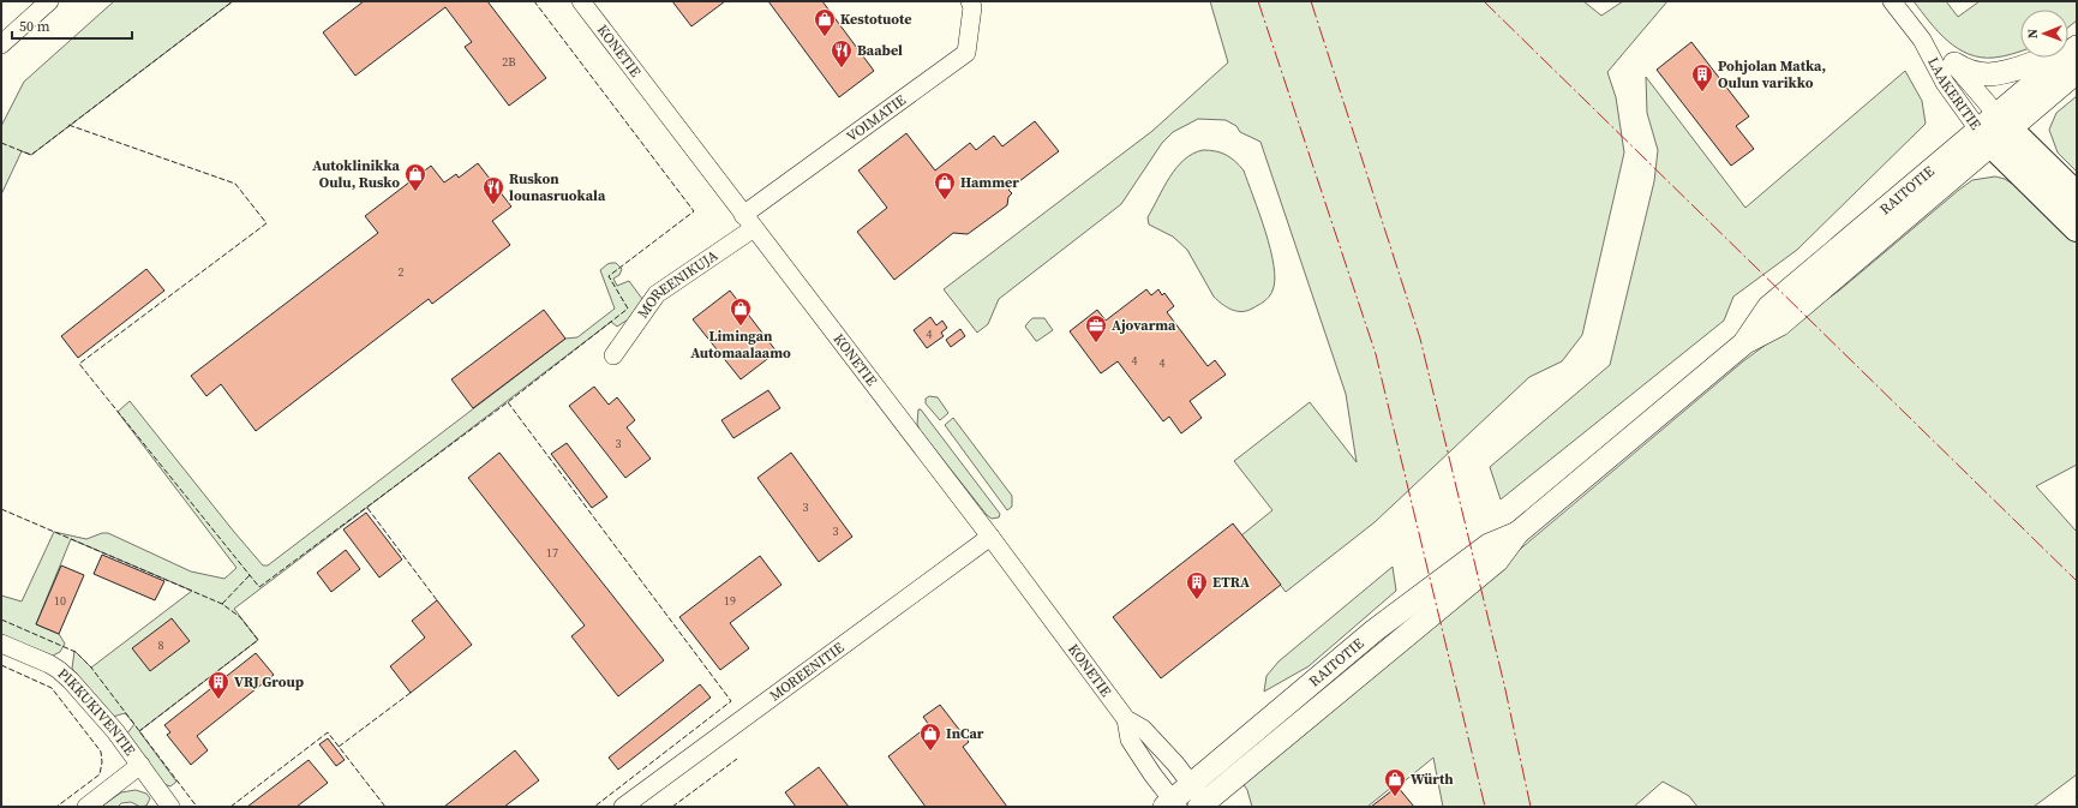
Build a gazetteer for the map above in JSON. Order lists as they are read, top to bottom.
{
  "streets": {
    "main road": ["RAITOTIE"],
    "street": [
      "KONETIE",
      "LAAKERITIE",
      "VOIMATIE",
      "MOREENIKUJA",
      "MOREENITIE",
      "PIKKUKIVENTIE"
    ]
  },
  "crossings": [
    ["KONETIE", "VOIMATIE"],
    ["KONETIE", "RAITOTIE"],
    ["KONETIE", "MOREENIKUJA"],
    ["KONETIE", "MOREENITIE"],
    ["LAAKERITIE", "RAITOTIE"],
    ["VOIMATIE", "MOREENIKUJA"]
  ],
  "places": {
    "shop": [
      "Kestotuote",
      "Autoklinikka Oulu, Rusko",
      "Hammer",
      "Limingan Automaalaamo",
      "InCar",
      "Würth"
    ],
    "restaurant": ["Baabel", "Ruskon lounasruokala"],
    "building": ["Pohjolan Matka, Oulun varikko", "ETRA", "VRJ Group"],
    "office": ["Ajovarma"]
  },
  "house_numbers": [
    "2B",
    "2",
    "4",
    "4",
    "4",
    "3",
    "3",
    "3",
    "17",
    "10",
    "19",
    "8"
  ],
  "scale_bar": "50 m",
  "north": "left"
}
